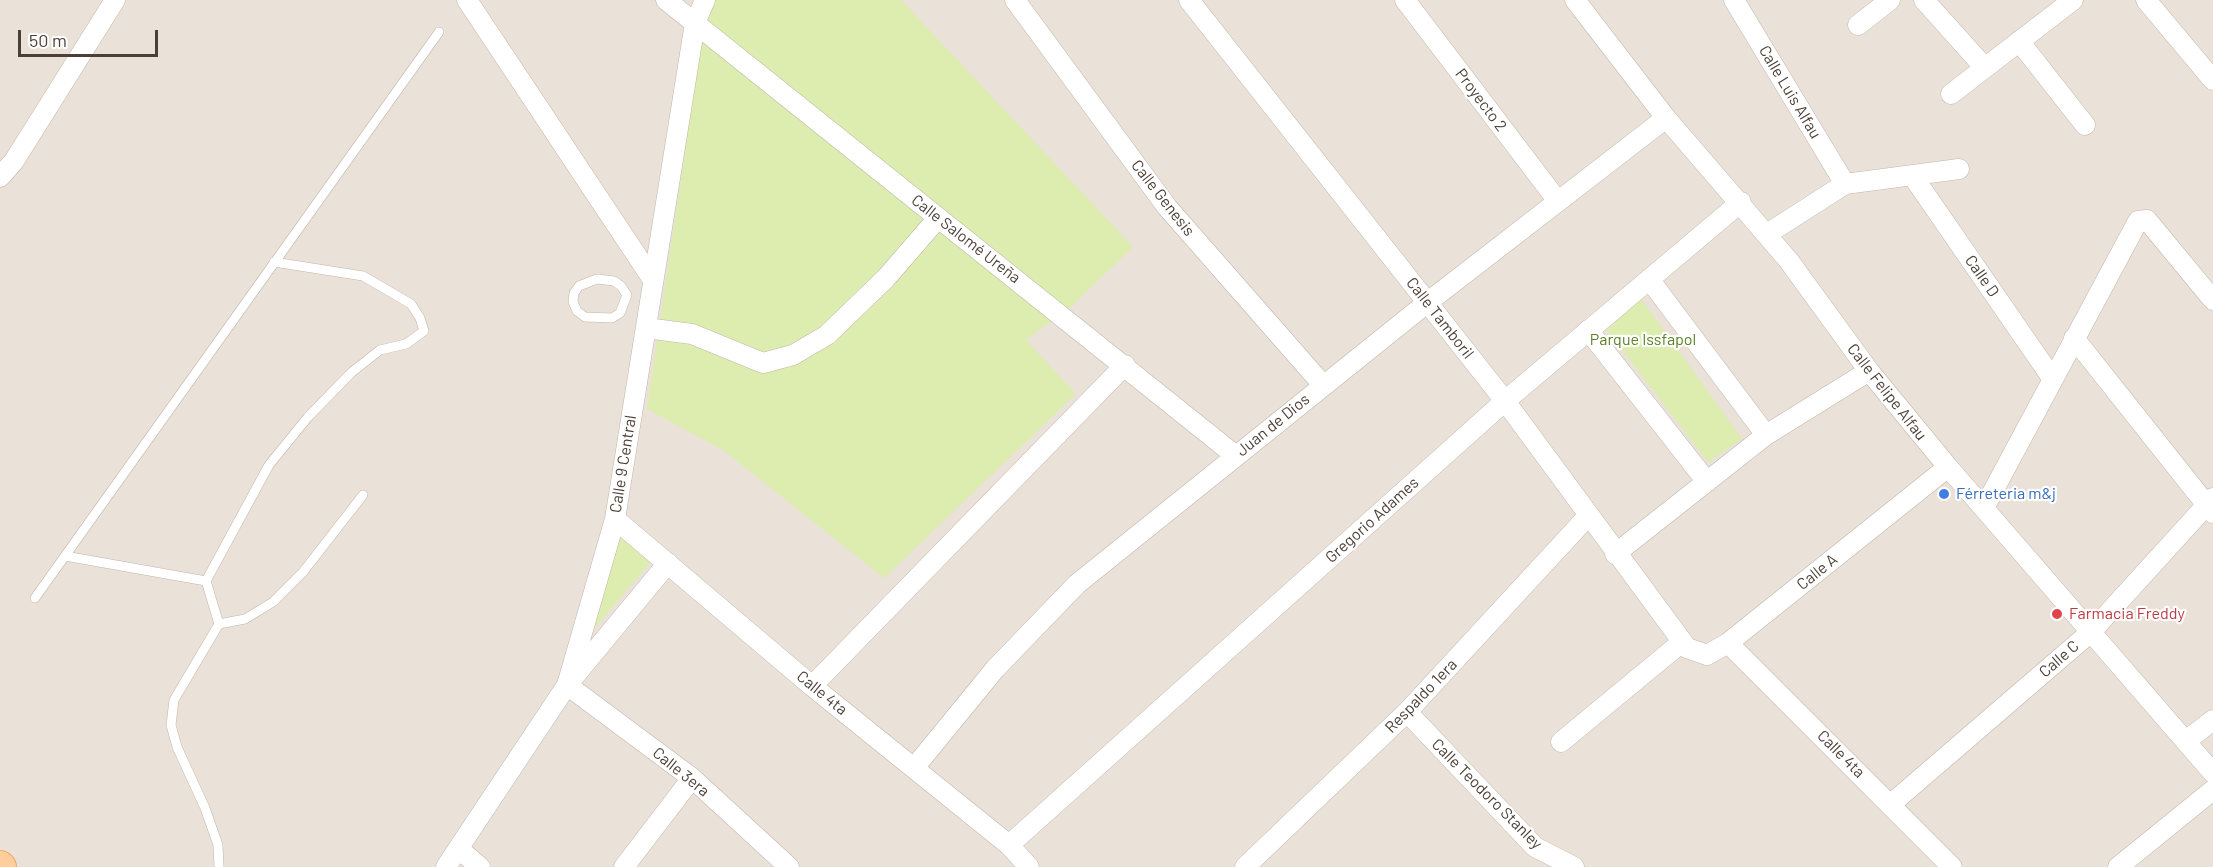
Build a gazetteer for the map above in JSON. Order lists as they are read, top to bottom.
{
  "streets": {
    "street": [
      "Calle Luis Alfau",
      "Proyecto 2",
      "Calle Genesis",
      "Calle Salomé Ureña",
      "Calle D",
      "Calle Tamboril",
      "Calle Felipe Alfau",
      "Juan de Dios",
      "Calle 9 Central",
      "Gregorio Adames",
      "Calle A",
      "Calle C",
      "Calle 4ta",
      "Respaldo 1era",
      "Calle 3era",
      "Calle Teodoro Stanley"
    ]
  },
  "crossings": [
    ["Proyecto 2", "Juan de Dios"],
    ["Calle Genesis", "Juan de Dios"],
    ["Calle Salomé Ureña", "Juan de Dios"],
    ["Calle Salomé Ureña", "Calle 9 Central"],
    ["Calle Tamboril", "Juan de Dios"],
    ["Calle Tamboril", "Gregorio Adames"],
    ["Calle Tamboril", "Calle A"],
    ["Calle Tamboril", "Respaldo 1era"],
    ["Calle Felipe Alfau", "Juan de Dios"],
    ["Calle Felipe Alfau", "Gregorio Adames"],
    ["Calle Felipe Alfau", "Calle A"],
    ["Calle Felipe Alfau", "Calle C"],
    ["Juan de Dios", "Calle 4ta"],
    ["Calle 9 Central", "Calle 4ta"],
    ["Calle 9 Central", "Calle 3era"],
    ["Gregorio Adames", "Calle 4ta"],
    ["Calle A", "Calle 4ta"],
    ["Calle C", "Calle 4ta"],
    ["Respaldo 1era", "Calle Teodoro Stanley"]
  ],
  "parks": ["Parque Issfapol"],
  "places": ["Férreteria m&j", "Farmacia Freddy"],
  "scale_bar": "50 m"
}
